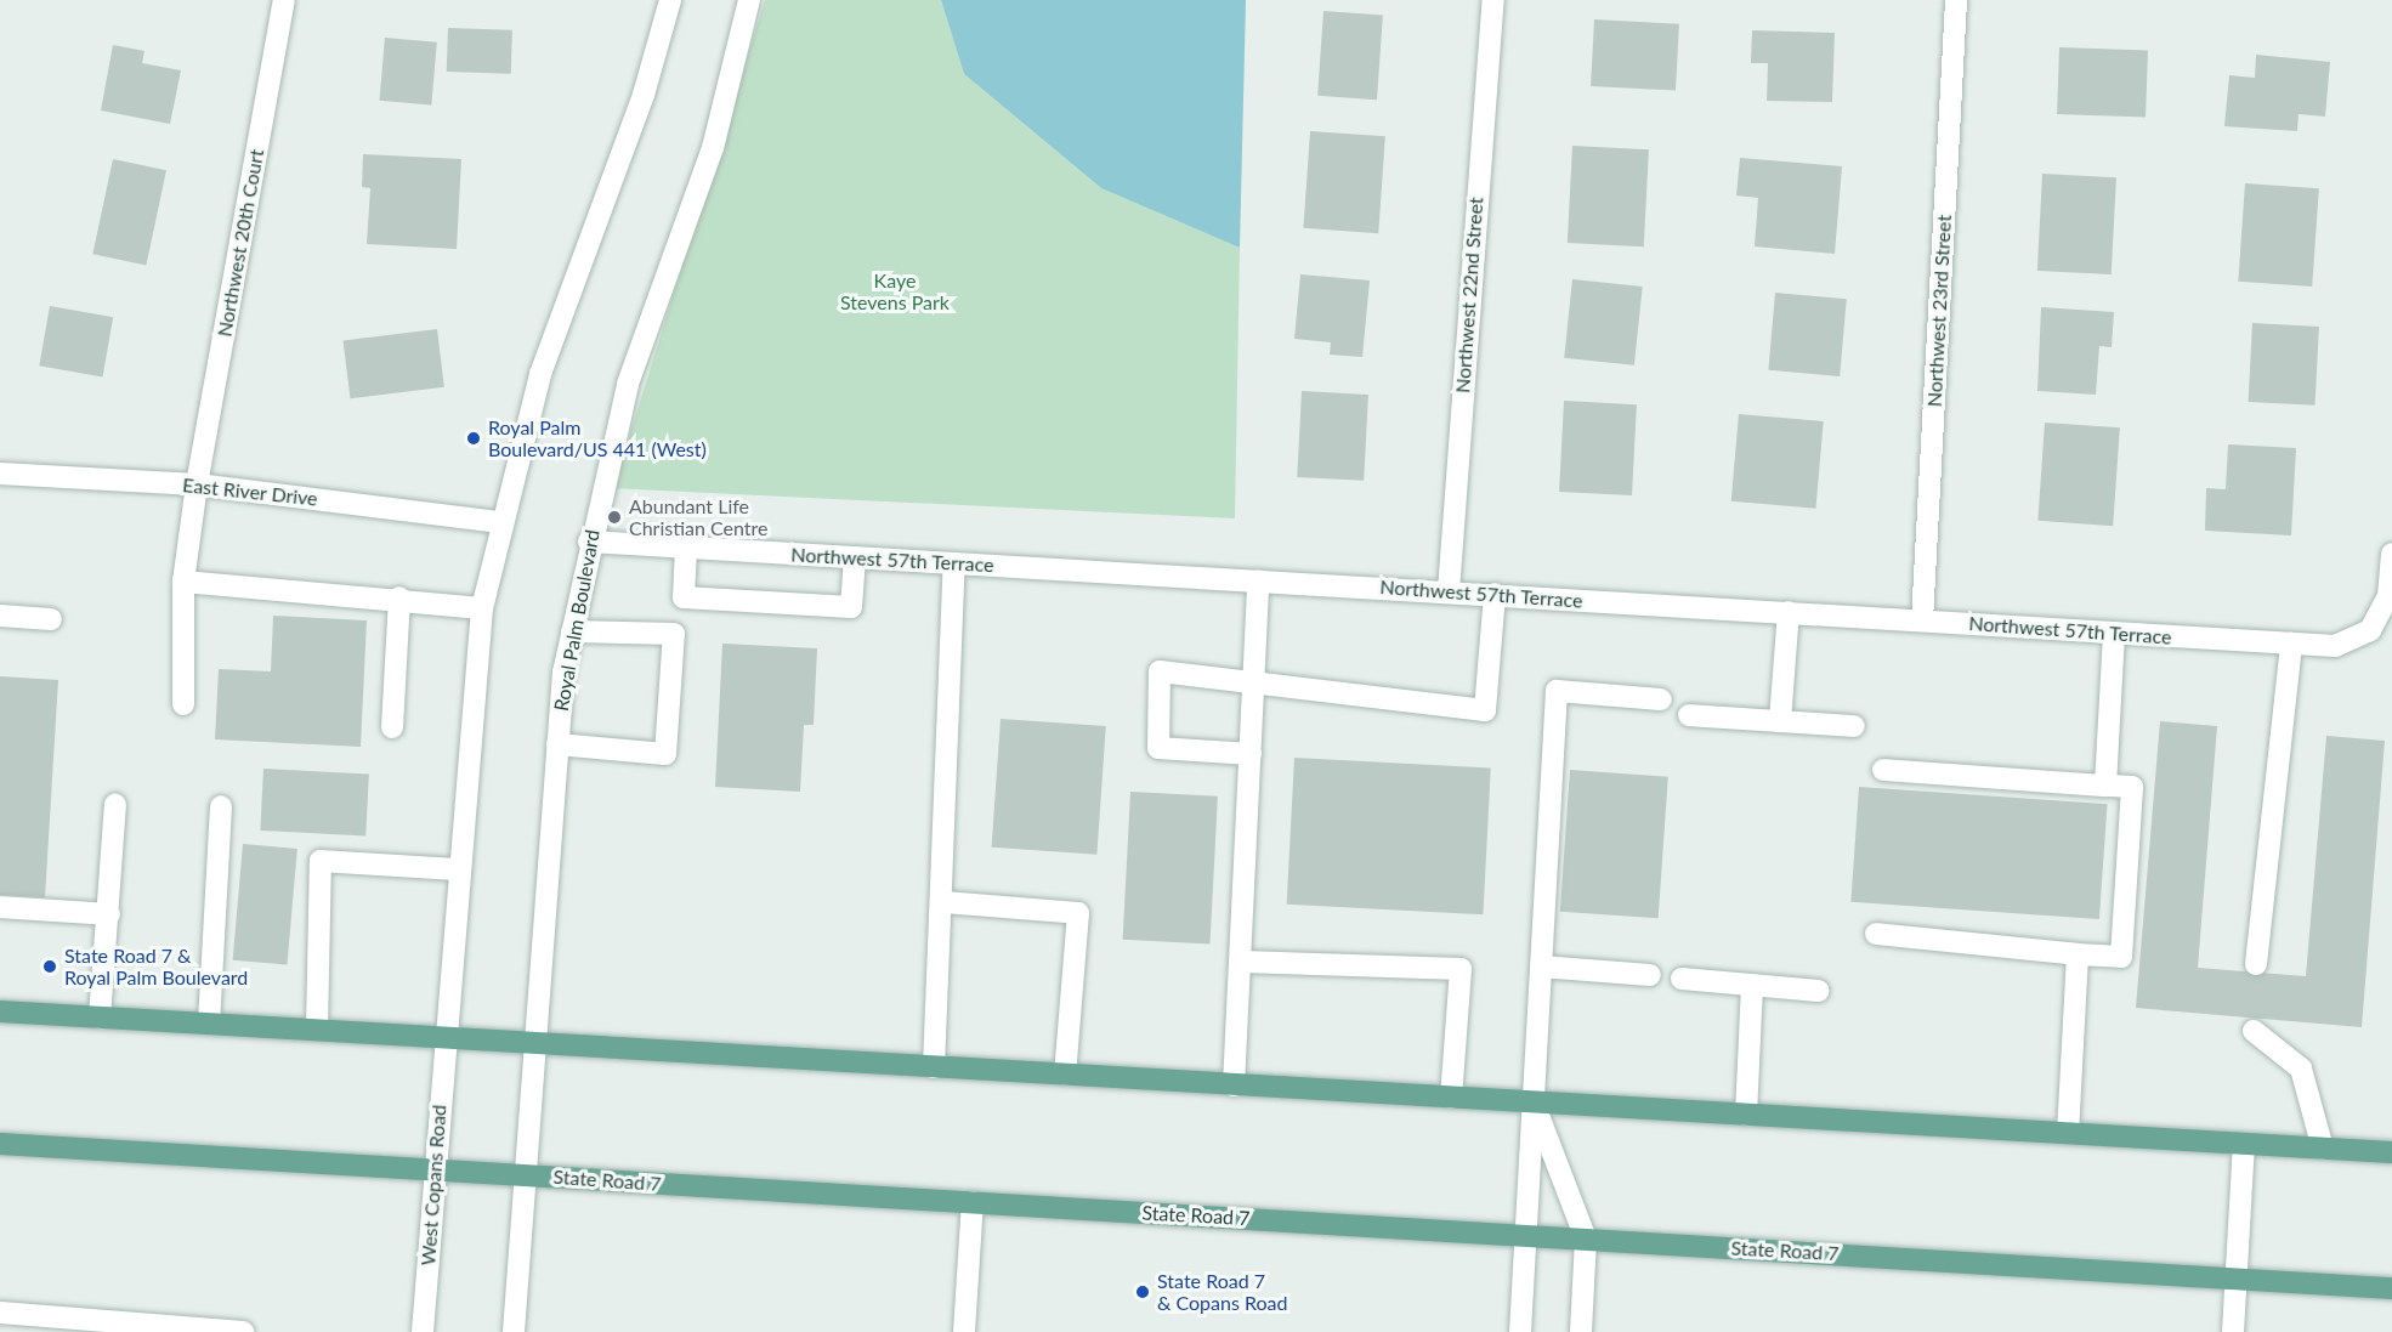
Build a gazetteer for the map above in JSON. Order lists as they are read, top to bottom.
{
  "streets": {
    "main road": ["State Road 7"],
    "street": [
      "Northwest 20th Court",
      "Northwest 22nd Street",
      "Northwest 23rd Street",
      "East River Drive",
      "Northwest 57th Terrace",
      "Royal Palm Boulevard",
      "West Copans Road"
    ]
  },
  "crossings": [
    ["Northwest 20th Court", "East River Drive"],
    ["Northwest 22nd Street", "Northwest 57th Terrace"],
    ["Northwest 23rd Street", "Northwest 57th Terrace"],
    ["Northwest 57th Terrace", "Royal Palm Boulevard"],
    ["State Road 7", "West Copans Road"]
  ],
  "parks": ["Kaye Stevens Park"],
  "places": [
    "Royal Palm Boulevard/US 441 (West)",
    "Abundant Life Christian Centre",
    "State Road 7 & Royal Palm Boulevard",
    "State Road 7 & Copans Road"
  ]
}
